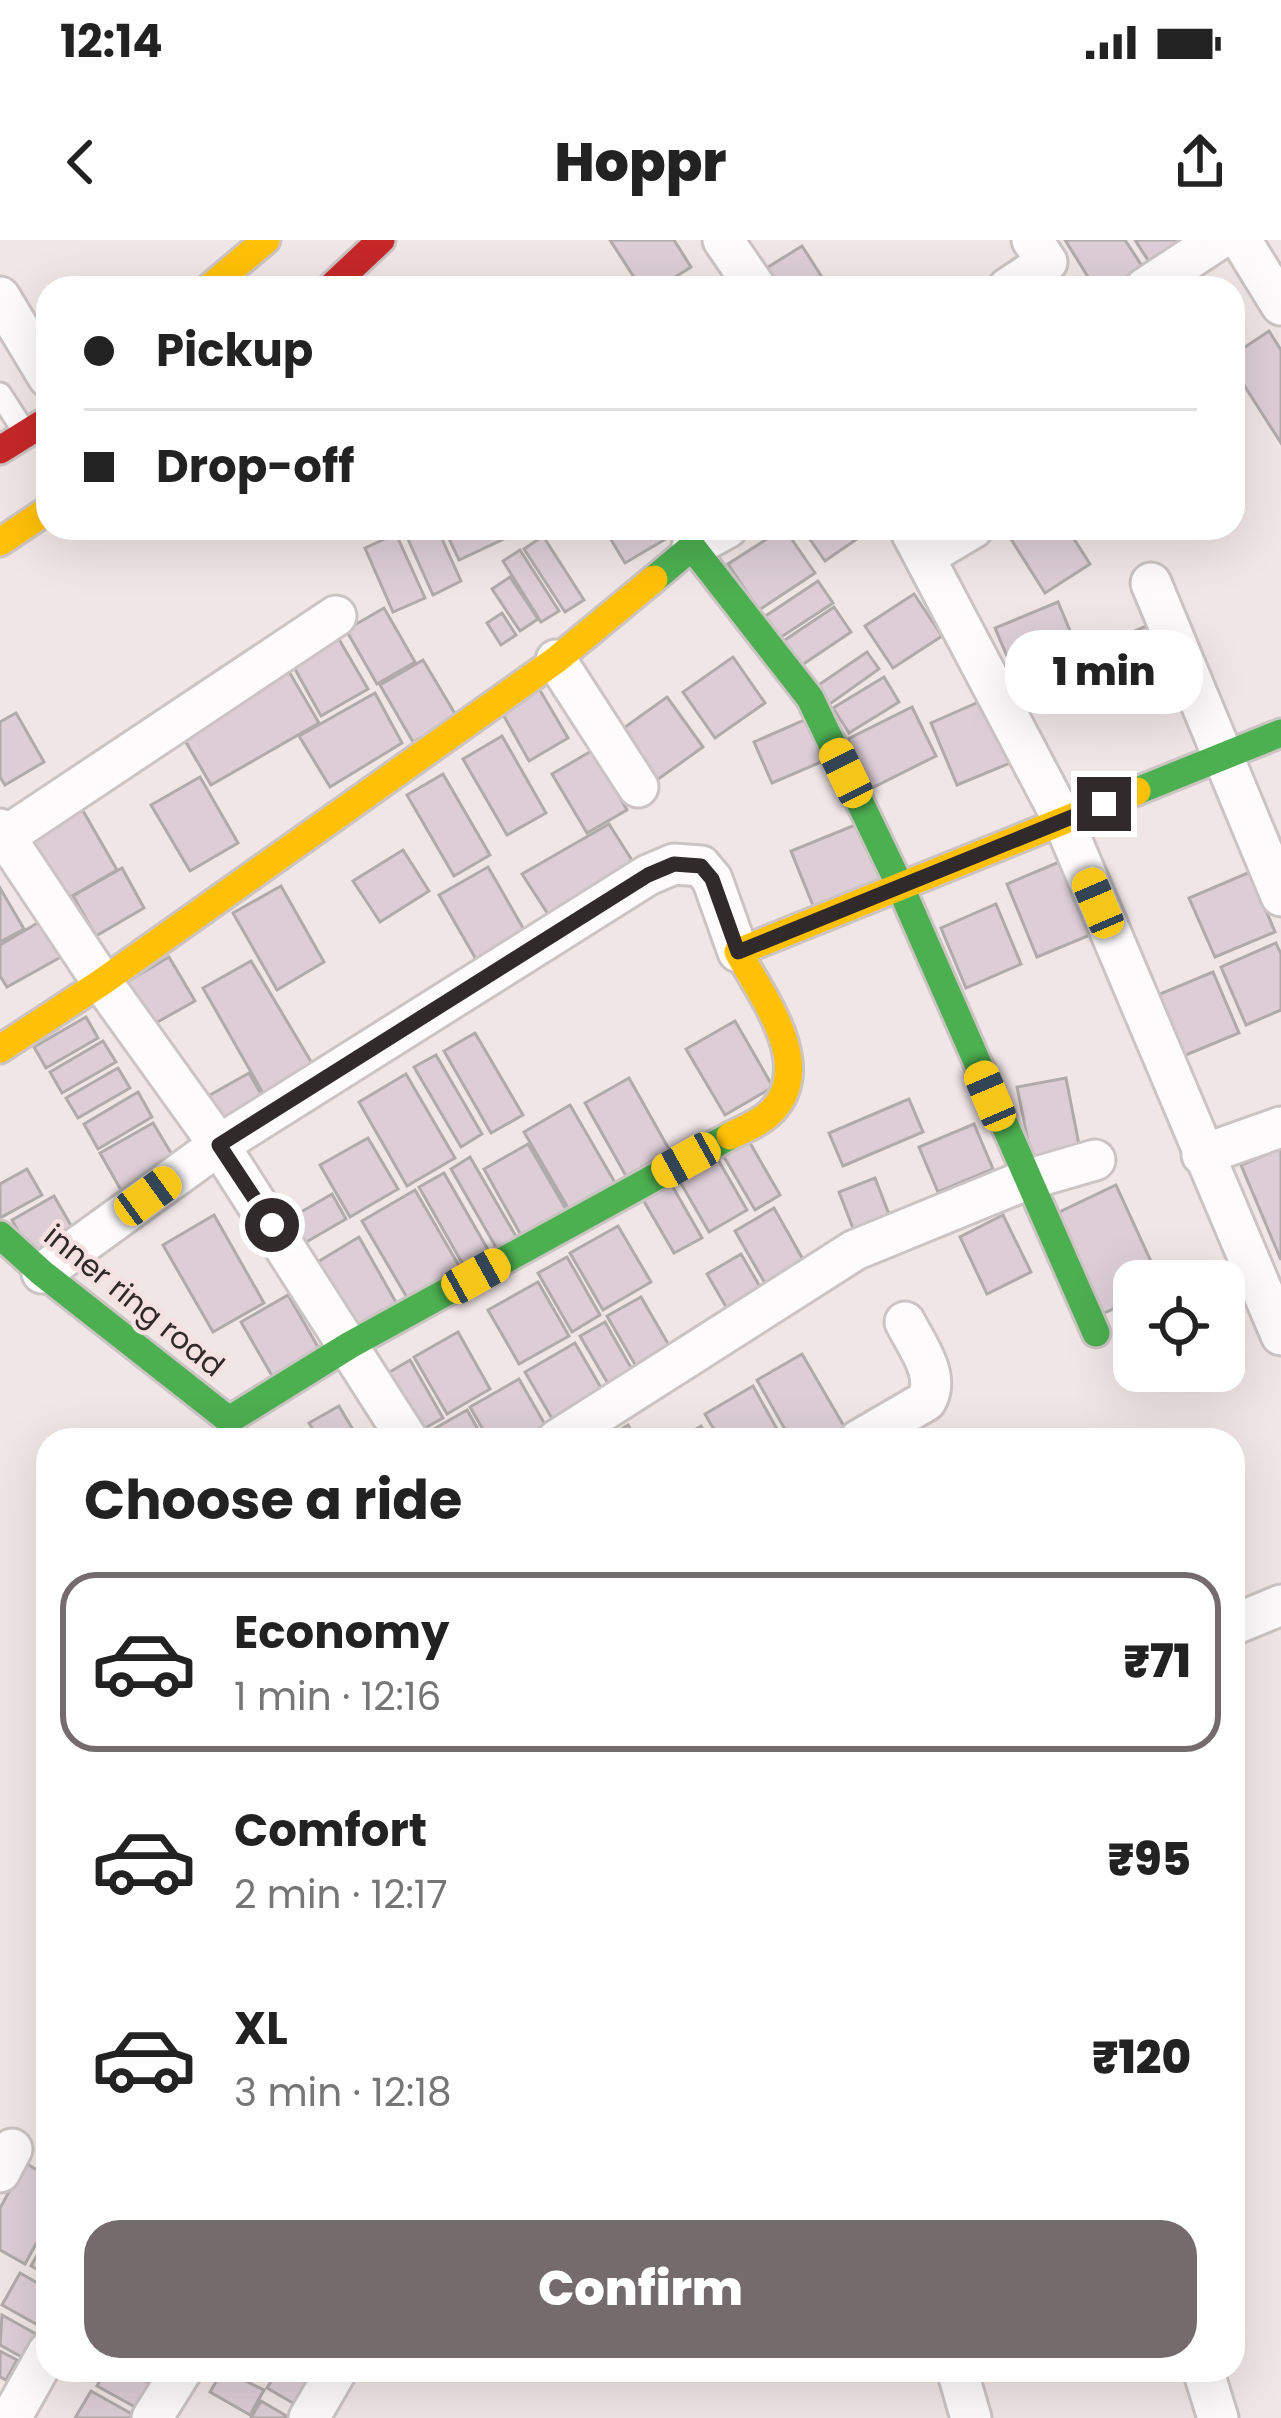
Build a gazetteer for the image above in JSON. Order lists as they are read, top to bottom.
{
  "streets": {
    "main road": ["inner ring road"]
  },
  "page": {
    "status": "12:14",
    "header": "Hoppr",
    "banner": ["Pickup", "Drop-off"],
    "bubble": "1 min",
    "heading": "Choose a ride",
    "list": [
      {
        "name": "Economy",
        "note": "1 min · 12:16",
        "value": "₹71"
      },
      {
        "name": "Comfort",
        "note": "2 min · 12:17",
        "value": "₹95"
      },
      {
        "name": "XL",
        "note": "3 min · 12:18",
        "value": "₹120"
      }
    ],
    "buttons": "Confirm"
  }
}
